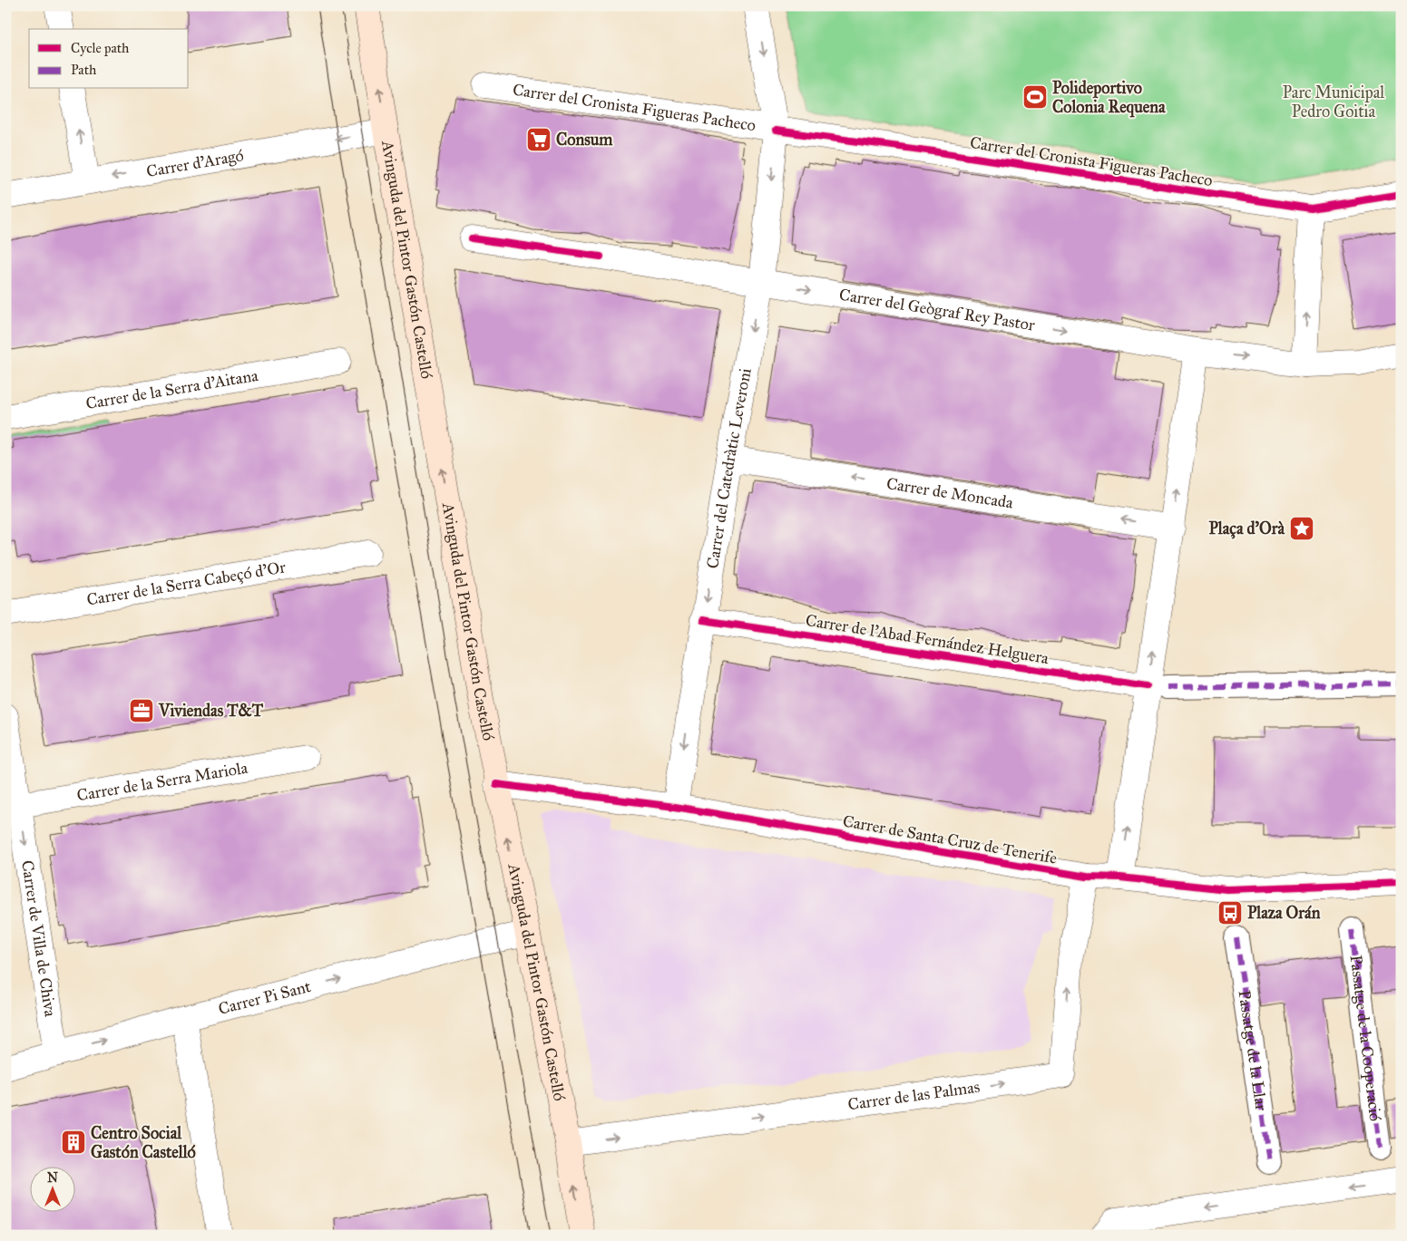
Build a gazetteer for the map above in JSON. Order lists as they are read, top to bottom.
{
  "streets": {
    "main road": ["Avinguda del Pintor Gastón Castelló"],
    "street": [
      "Carrer del Cronista Figueras Pacheco",
      "Carrer d'Aragó",
      "Carrer del Geògraf Rey Pastor",
      "Carrer de la Serra d'Aitana",
      "Carrer del Catedràtic Leveroni",
      "Carrer de Moncada",
      "Carrer de la Serra Cabeçó d'Or",
      "Carrer de l'Abad Fernández Helguera",
      "Carrer de la Serra Mariola",
      "Carrer de Santa Cruz de Tenerife",
      "Carrer de Villa de Chiva",
      "Carrer Pi Sant",
      "Passatge de la Cooperació",
      "Passatge de la Llar",
      "Carrer de las Palmas"
    ]
  },
  "crossings": [
    ["Carrer del Cronista Figueras Pacheco", "Carrer del Catedràtic Leveroni"],
    ["Carrer d'Aragó", "Avinguda del Pintor Gastón Castelló"],
    ["Avinguda del Pintor Gastón Castelló", "Carrer de Santa Cruz de Tenerife"],
    ["Avinguda del Pintor Gastón Castelló", "Carrer Pi Sant"],
    ["Avinguda del Pintor Gastón Castelló", "Carrer de las Palmas"],
    ["Carrer del Geògraf Rey Pastor", "Carrer del Catedràtic Leveroni"],
    ["Carrer del Catedràtic Leveroni", "Carrer de Moncada"],
    ["Carrer del Catedràtic Leveroni", "Carrer de l'Abad Fernández Helguera"],
    ["Carrer del Catedràtic Leveroni", "Carrer de Santa Cruz de Tenerife"],
    ["Carrer de la Serra Mariola", "Carrer de Villa de Chiva"],
    ["Carrer de Santa Cruz de Tenerife", "Carrer de las Palmas"],
    ["Carrer de Villa de Chiva", "Carrer Pi Sant"]
  ],
  "one_way": [
    "Carrer d'Aragó",
    "Avinguda del Pintor Gastón Castelló",
    "Carrer del Geògraf Rey Pastor",
    "Carrer del Catedràtic Leveroni",
    "Carrer de Moncada",
    "Carrer de Villa de Chiva",
    "Carrer Pi Sant",
    "Carrer de las Palmas"
  ],
  "parks": ["Parc Municipal Pedro Goitia"],
  "places": {
    "sports": ["Polideportivo Colonia Requena"],
    "supermarket": ["Consum"],
    "place": ["Plaça d'Orà"],
    "office": ["Viviendas T&T"],
    "bus stop": ["Plaza Orán"],
    "building": ["Centro Social Gastón Castelló"]
  },
  "legend": ["Cycle path", "Path"],
  "north": "top"
}
